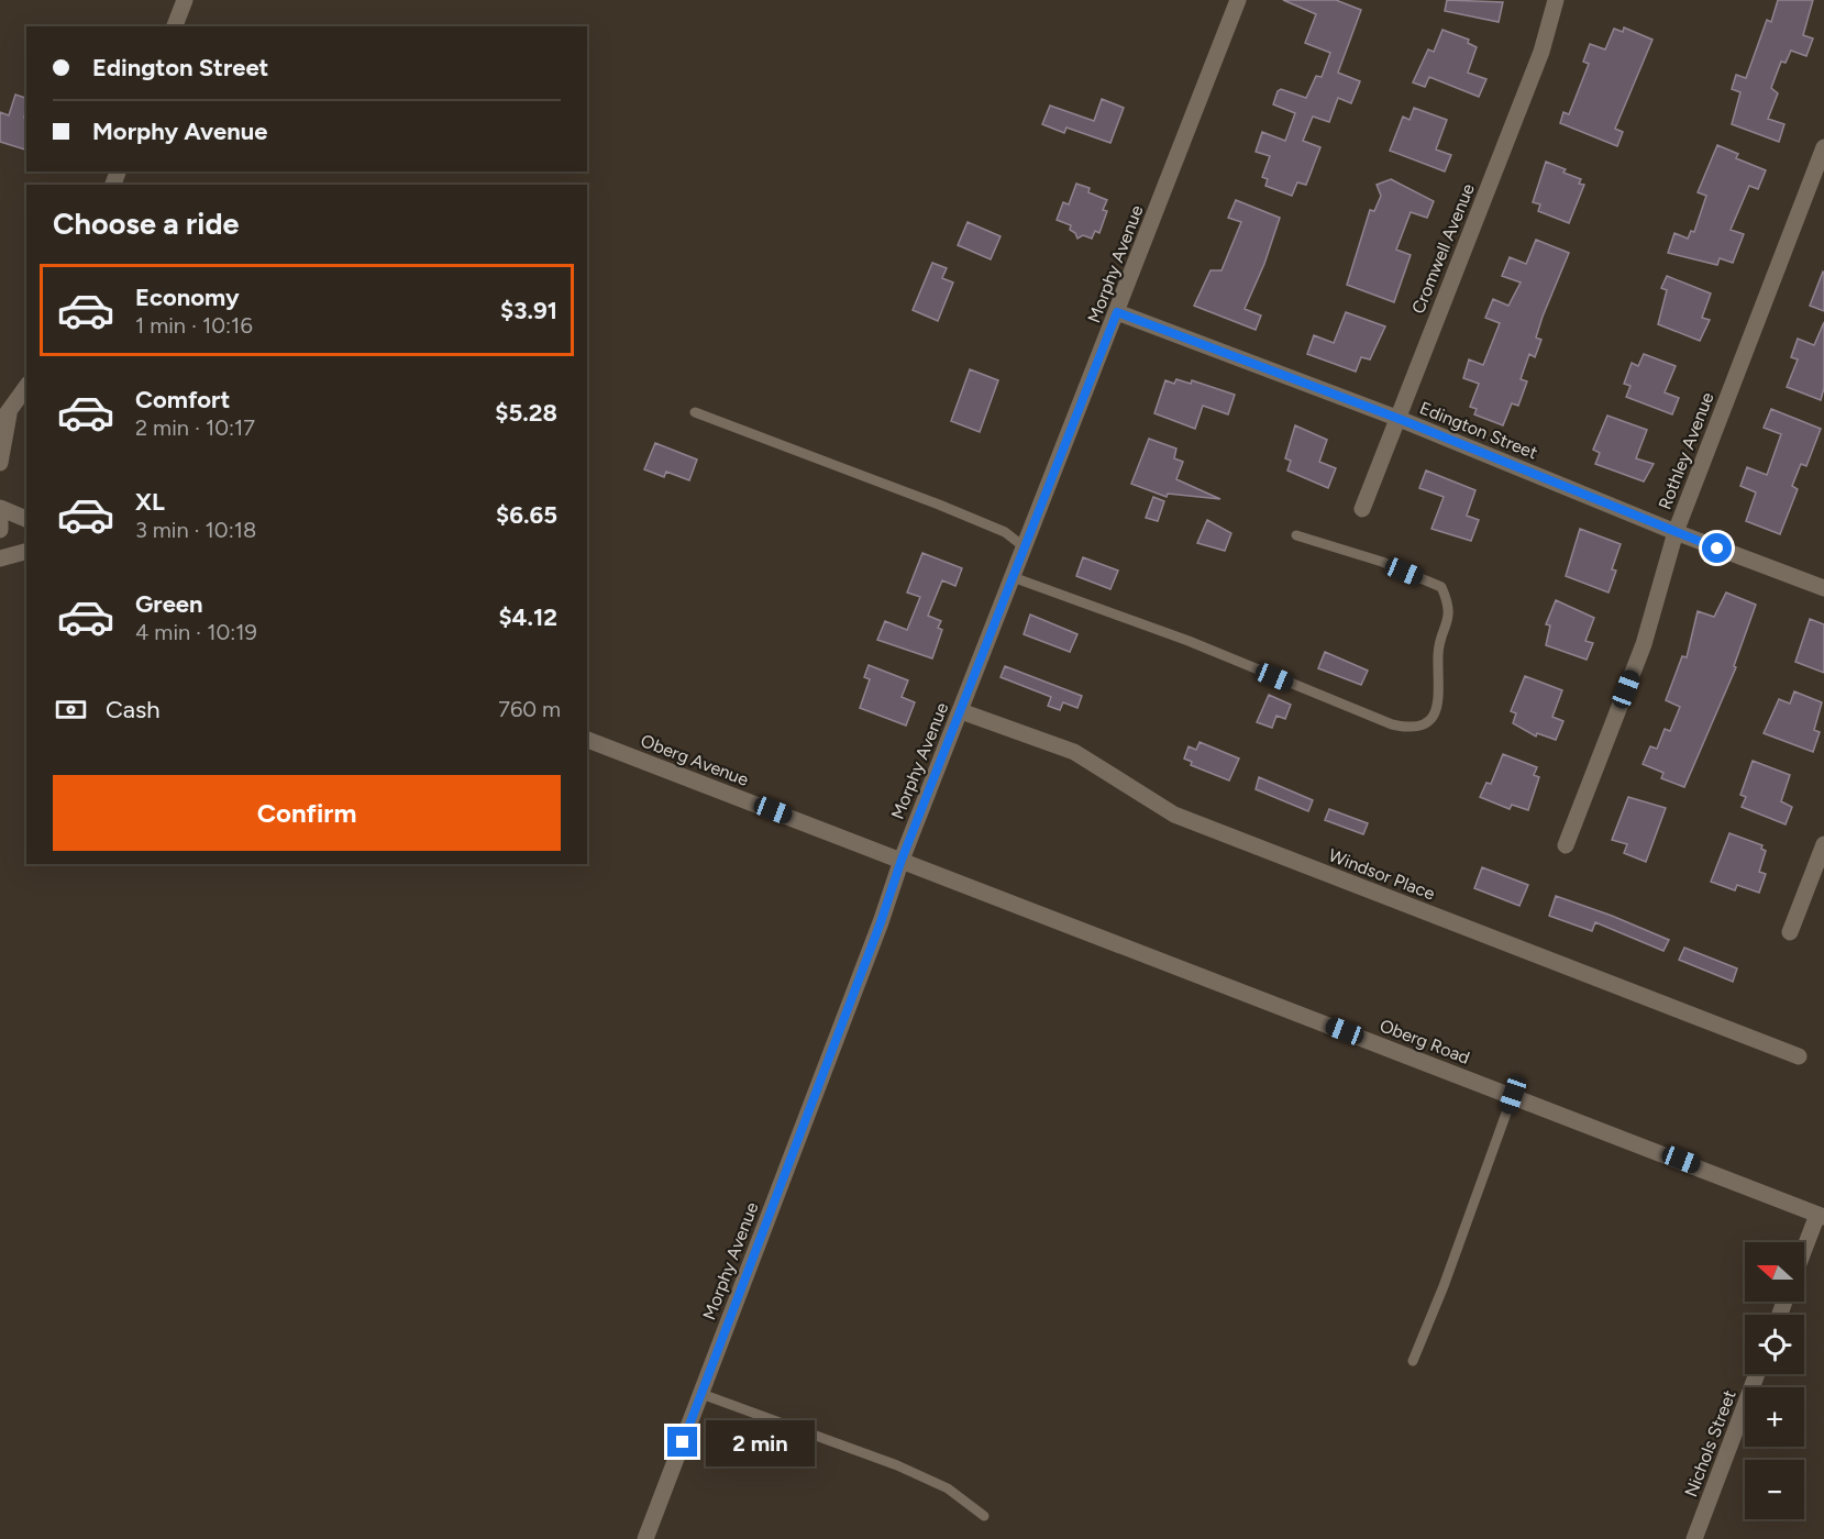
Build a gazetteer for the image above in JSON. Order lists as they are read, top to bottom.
{
  "streets": {
    "street": [
      "Cromwell Avenue",
      "Morphy Avenue",
      "Edington Street",
      "Rothley Avenue",
      "Oberg Avenue",
      "Windsor Place",
      "Oberg Road",
      "Nichols Street"
    ]
  },
  "crossings": [
    ["Cromwell Avenue", "Edington Street"],
    ["Morphy Avenue", "Edington Street"],
    ["Morphy Avenue", "Oberg Avenue"],
    ["Morphy Avenue", "Windsor Place"],
    ["Morphy Avenue", "Oberg Road"],
    ["Edington Street", "Rothley Avenue"],
    ["Oberg Avenue", "Oberg Road"]
  ],
  "north": "left",
  "page": {
    "banner": ["Edington Street", "Morphy Avenue"],
    "heading": "Choose a ride",
    "list": [
      {
        "name": "Economy",
        "note": "1 min · 10:16",
        "value": "$3.91"
      },
      {
        "name": "Comfort",
        "note": "2 min · 10:17",
        "value": "$5.28"
      },
      {
        "name": "XL",
        "note": "3 min · 10:18",
        "value": "$6.65"
      },
      {
        "name": "Green",
        "note": "4 min · 10:19",
        "value": "$4.12"
      }
    ],
    "pay": ["Cash", "760 m"],
    "buttons": "Confirm",
    "map_buttons": ["+", "−"],
    "bubble": "2 min"
  }
}
